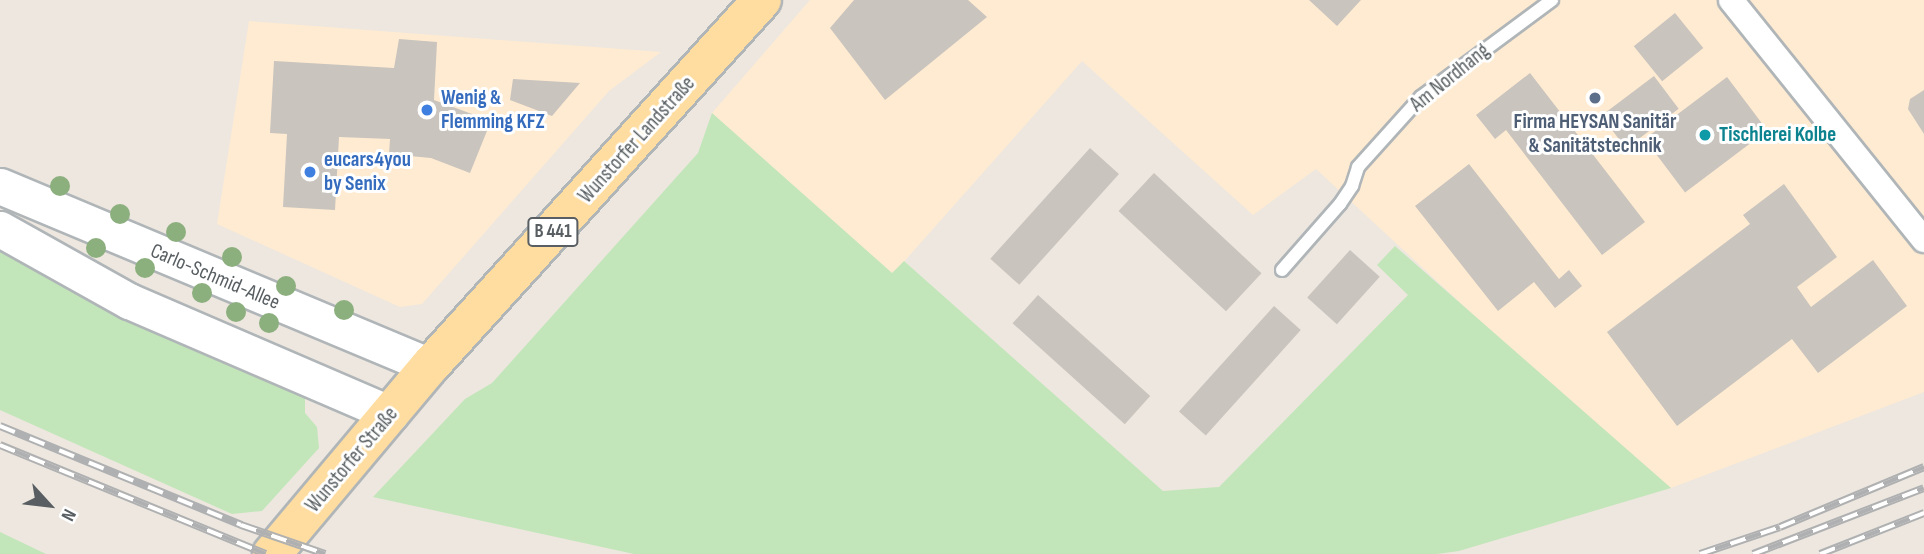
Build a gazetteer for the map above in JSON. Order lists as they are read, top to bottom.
{
  "streets": {
    "main road": [
      "Wunstorfer Landstraße",
      "B 441",
      "Carlo-Schmid-Allee",
      "Wunstorfer Straße"
    ],
    "lane": ["Am Nordhang"]
  },
  "crossings": [
    ["Wunstorfer Landstraße", "Carlo-Schmid-Allee"],
    ["Wunstorfer Landstraße", "Wunstorfer Straße"],
    ["Carlo-Schmid-Allee", "Wunstorfer Straße"]
  ],
  "places": [
    "Firma HEYSAN Sanitär & Sanitätstechnik",
    "Wenig & Flemming KFZ",
    "Tischlerei Kolbe",
    "eucars4you by Senix"
  ],
  "north": "bottom right"
}
